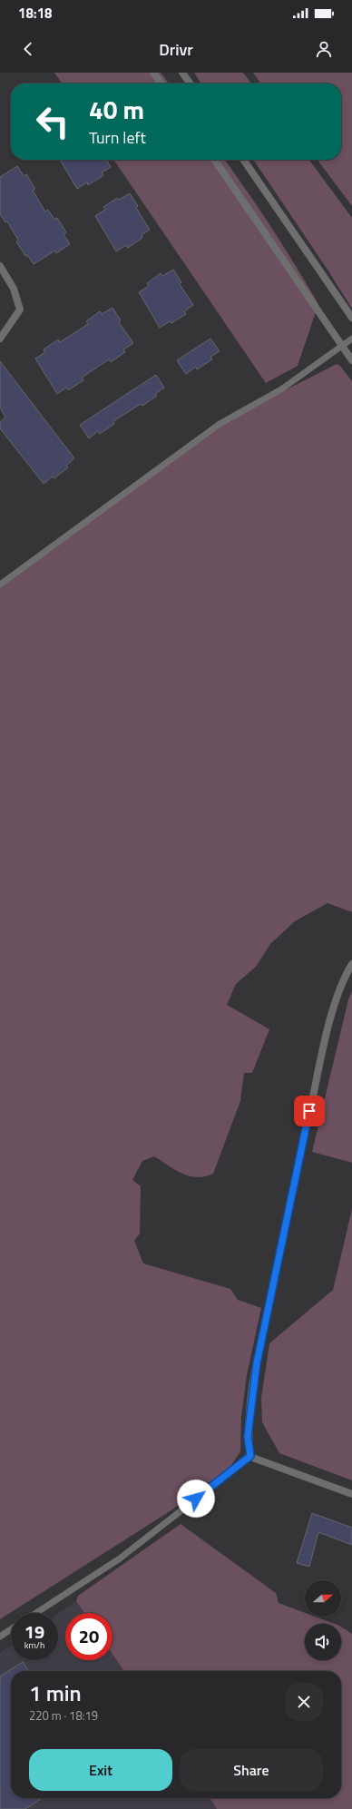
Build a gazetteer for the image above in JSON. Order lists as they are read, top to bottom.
{
  "north": "right",
  "page": {
    "status": "18:18",
    "header": "Drivr",
    "turn": ["40 m", "Turn left"],
    "speed": "19 km/h",
    "limit": "20",
    "heading": ["1 min", "220 m · 18:19"],
    "buttons": ["Exit", "Share"]
  }
}
